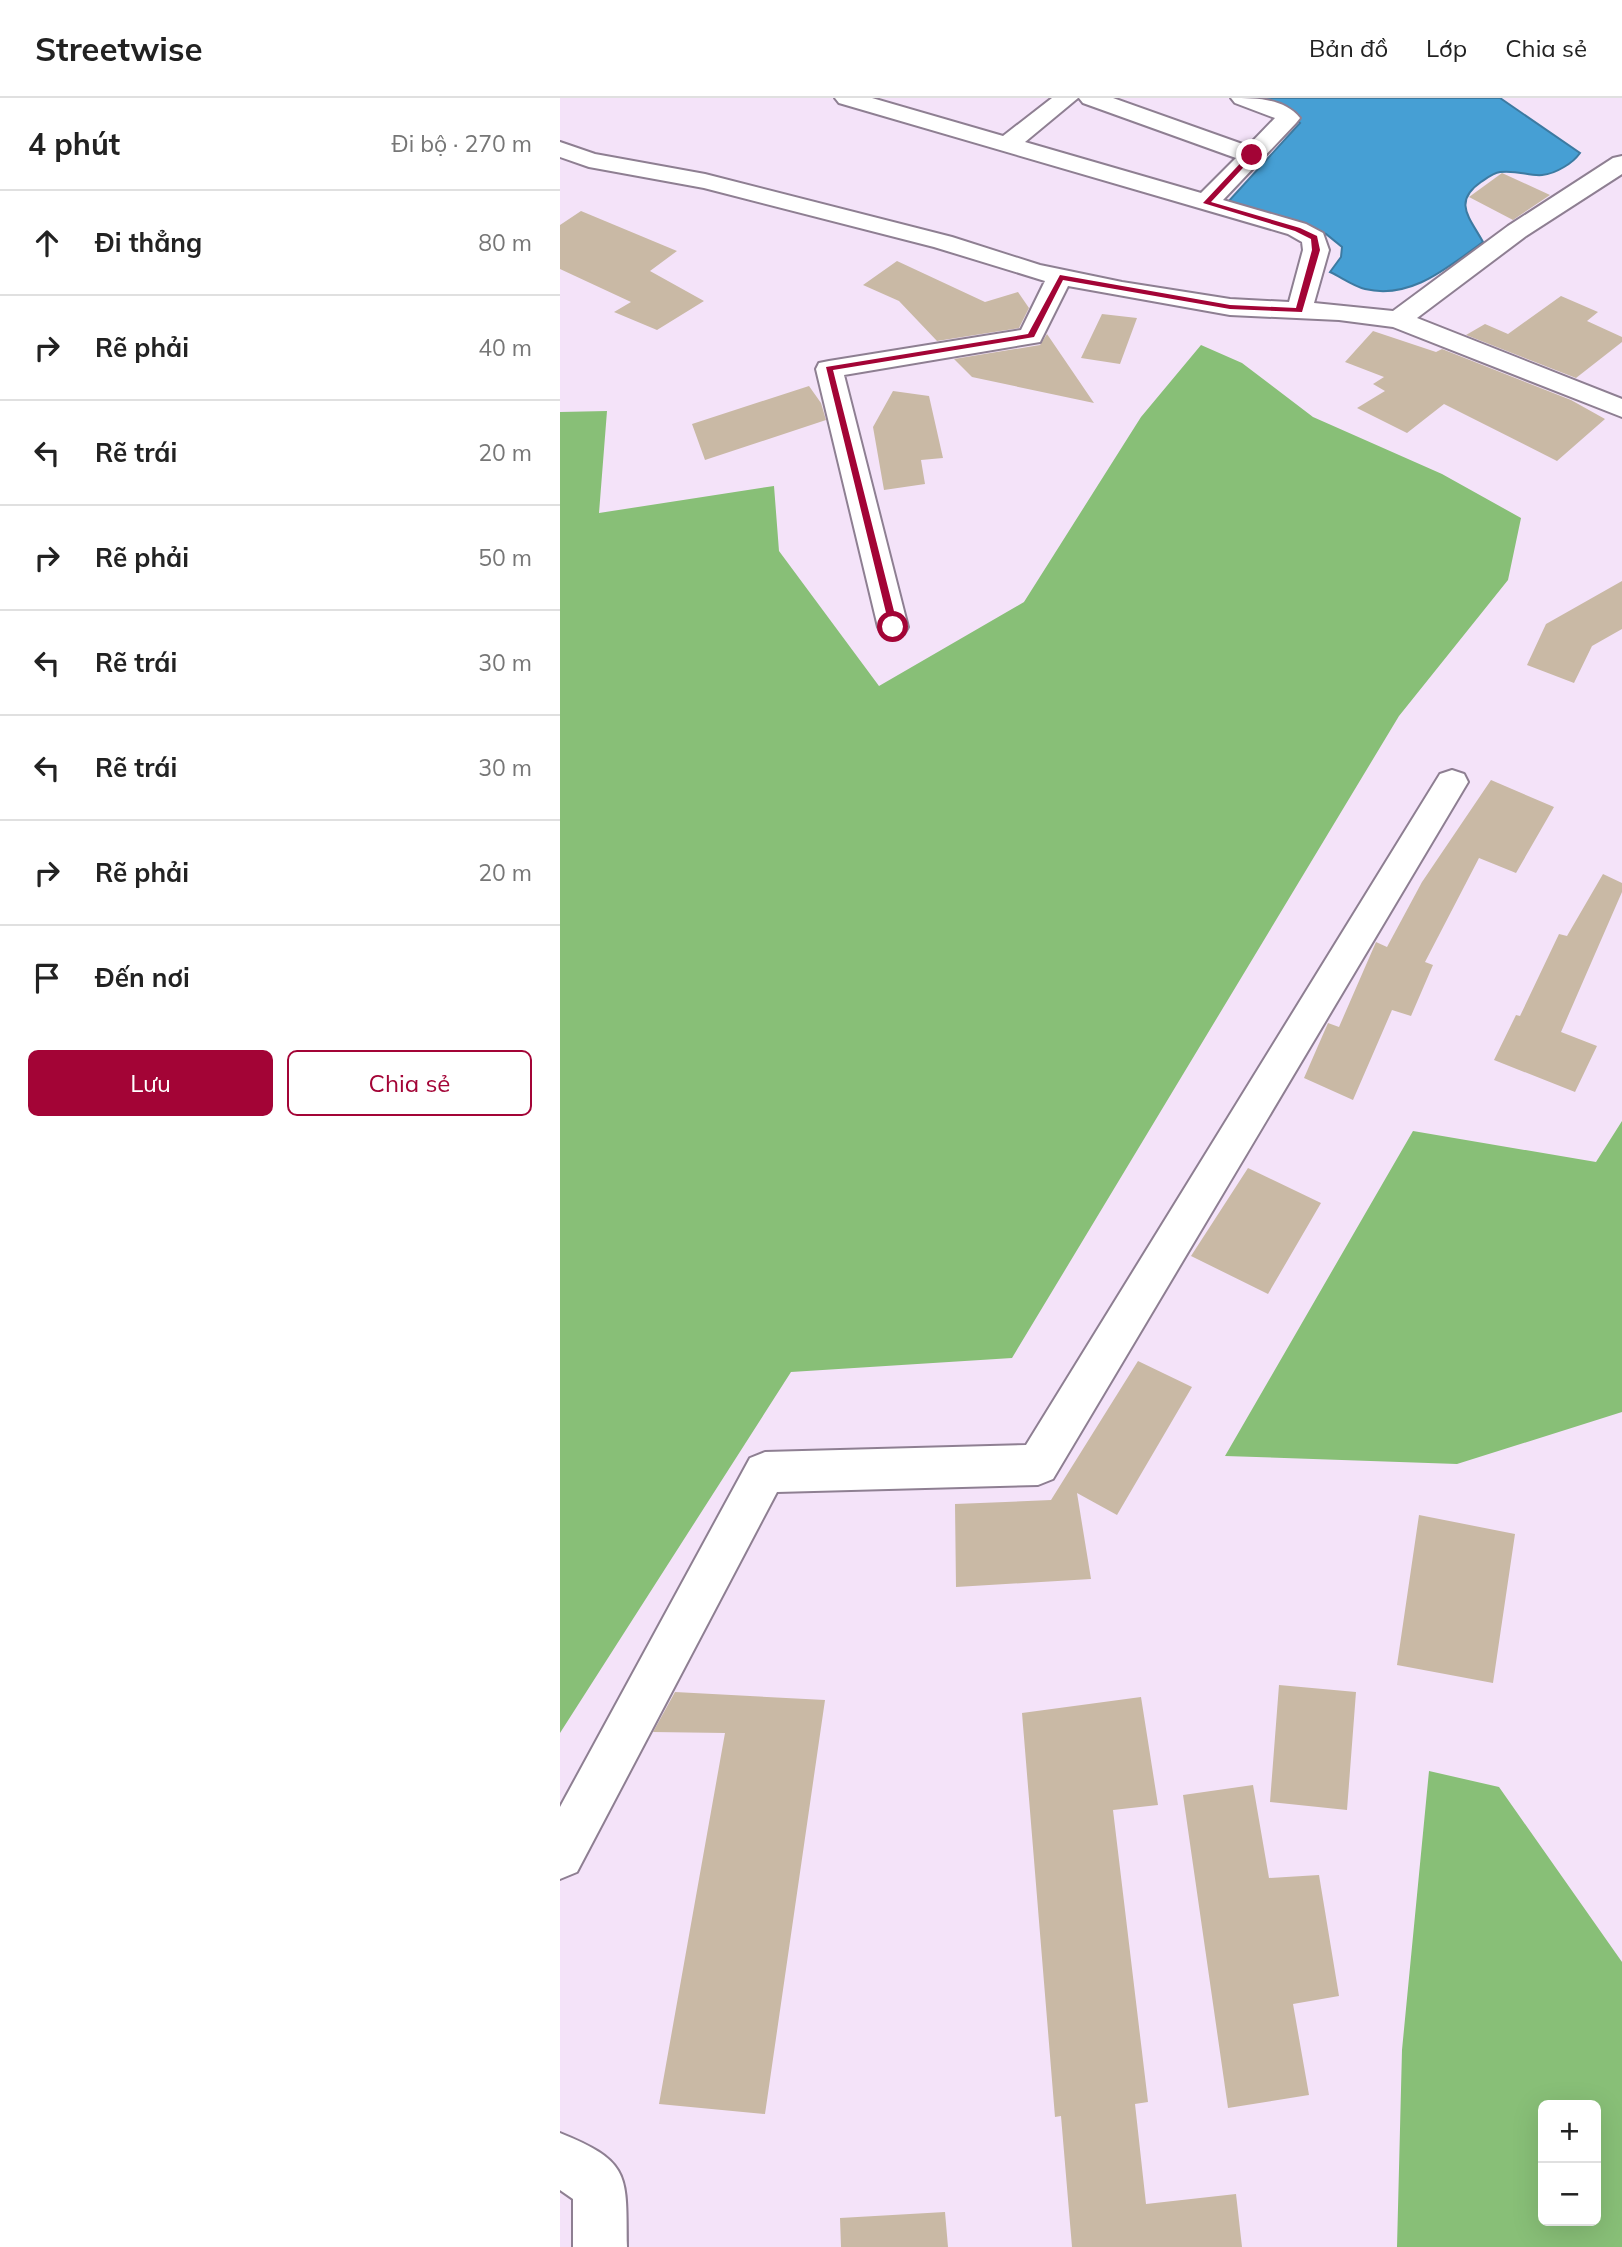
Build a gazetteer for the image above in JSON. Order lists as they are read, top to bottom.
{
  "page": {
    "header": "Streetwise",
    "nav": ["Bản đồ", "Lớp", "Chia sẻ"],
    "heading": ["4 phút", "Đi bộ · 270 m"],
    "list": [
      ["Đi thẳng", "80 m"],
      ["Rẽ phải", "40 m"],
      ["Rẽ trái", "20 m"],
      ["Rẽ phải", "50 m"],
      ["Rẽ trái", "30 m"],
      ["Rẽ trái", "30 m"],
      ["Rẽ phải", "20 m"],
      "Đến nơi"
    ],
    "buttons": ["Lưu", "Chia sẻ"],
    "map_buttons": ["+", "−"]
  }
}
